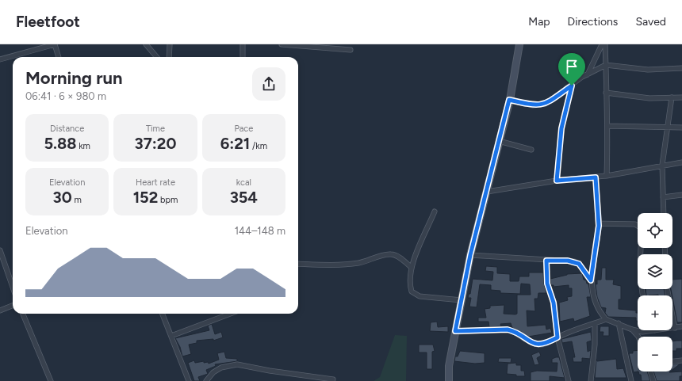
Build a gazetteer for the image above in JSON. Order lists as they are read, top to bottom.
{
  "page": {
    "header": "Fleetfoot",
    "nav": ["Map", "Directions", "Saved"],
    "heading": ["Morning run", "06:41 · 6 × 980 m"],
    "stats": [
      ["Distance", "5.88 km"],
      ["Time", "37:20"],
      ["Pace", "6:21 /km"],
      ["Elevation", "30 m"],
      ["Heart rate", "152 bpm"],
      ["kcal", "354"]
    ],
    "map_buttons": ["+", "−"],
    "chart": ["Elevation", "144–148 m"]
  }
}
